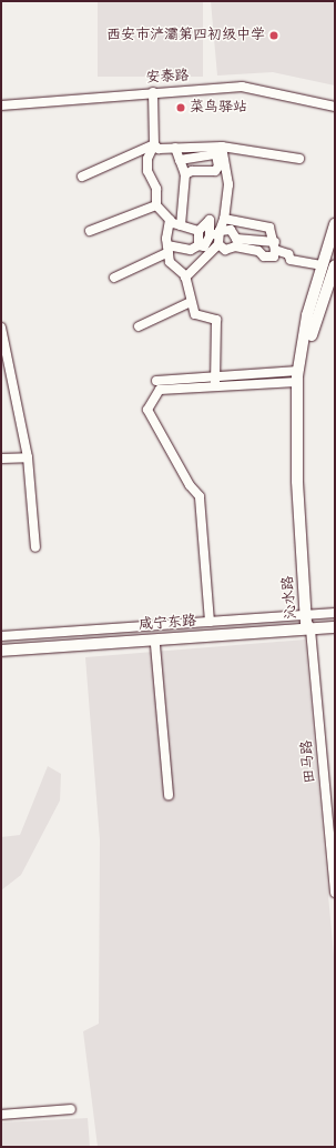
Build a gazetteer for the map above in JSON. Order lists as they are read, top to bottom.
{
  "streets": {
    "main road": ["沁水路", "咸宁东路"],
    "street": ["安泰路", "田马路"]
  },
  "crossings": [
    ["沁水路", "咸宁东路"],
    ["沁水路", "田马路"],
    ["咸宁东路", "田马路"]
  ],
  "places": ["西安市浐灞第四初级中学", "菜鸟驿站"]
}
